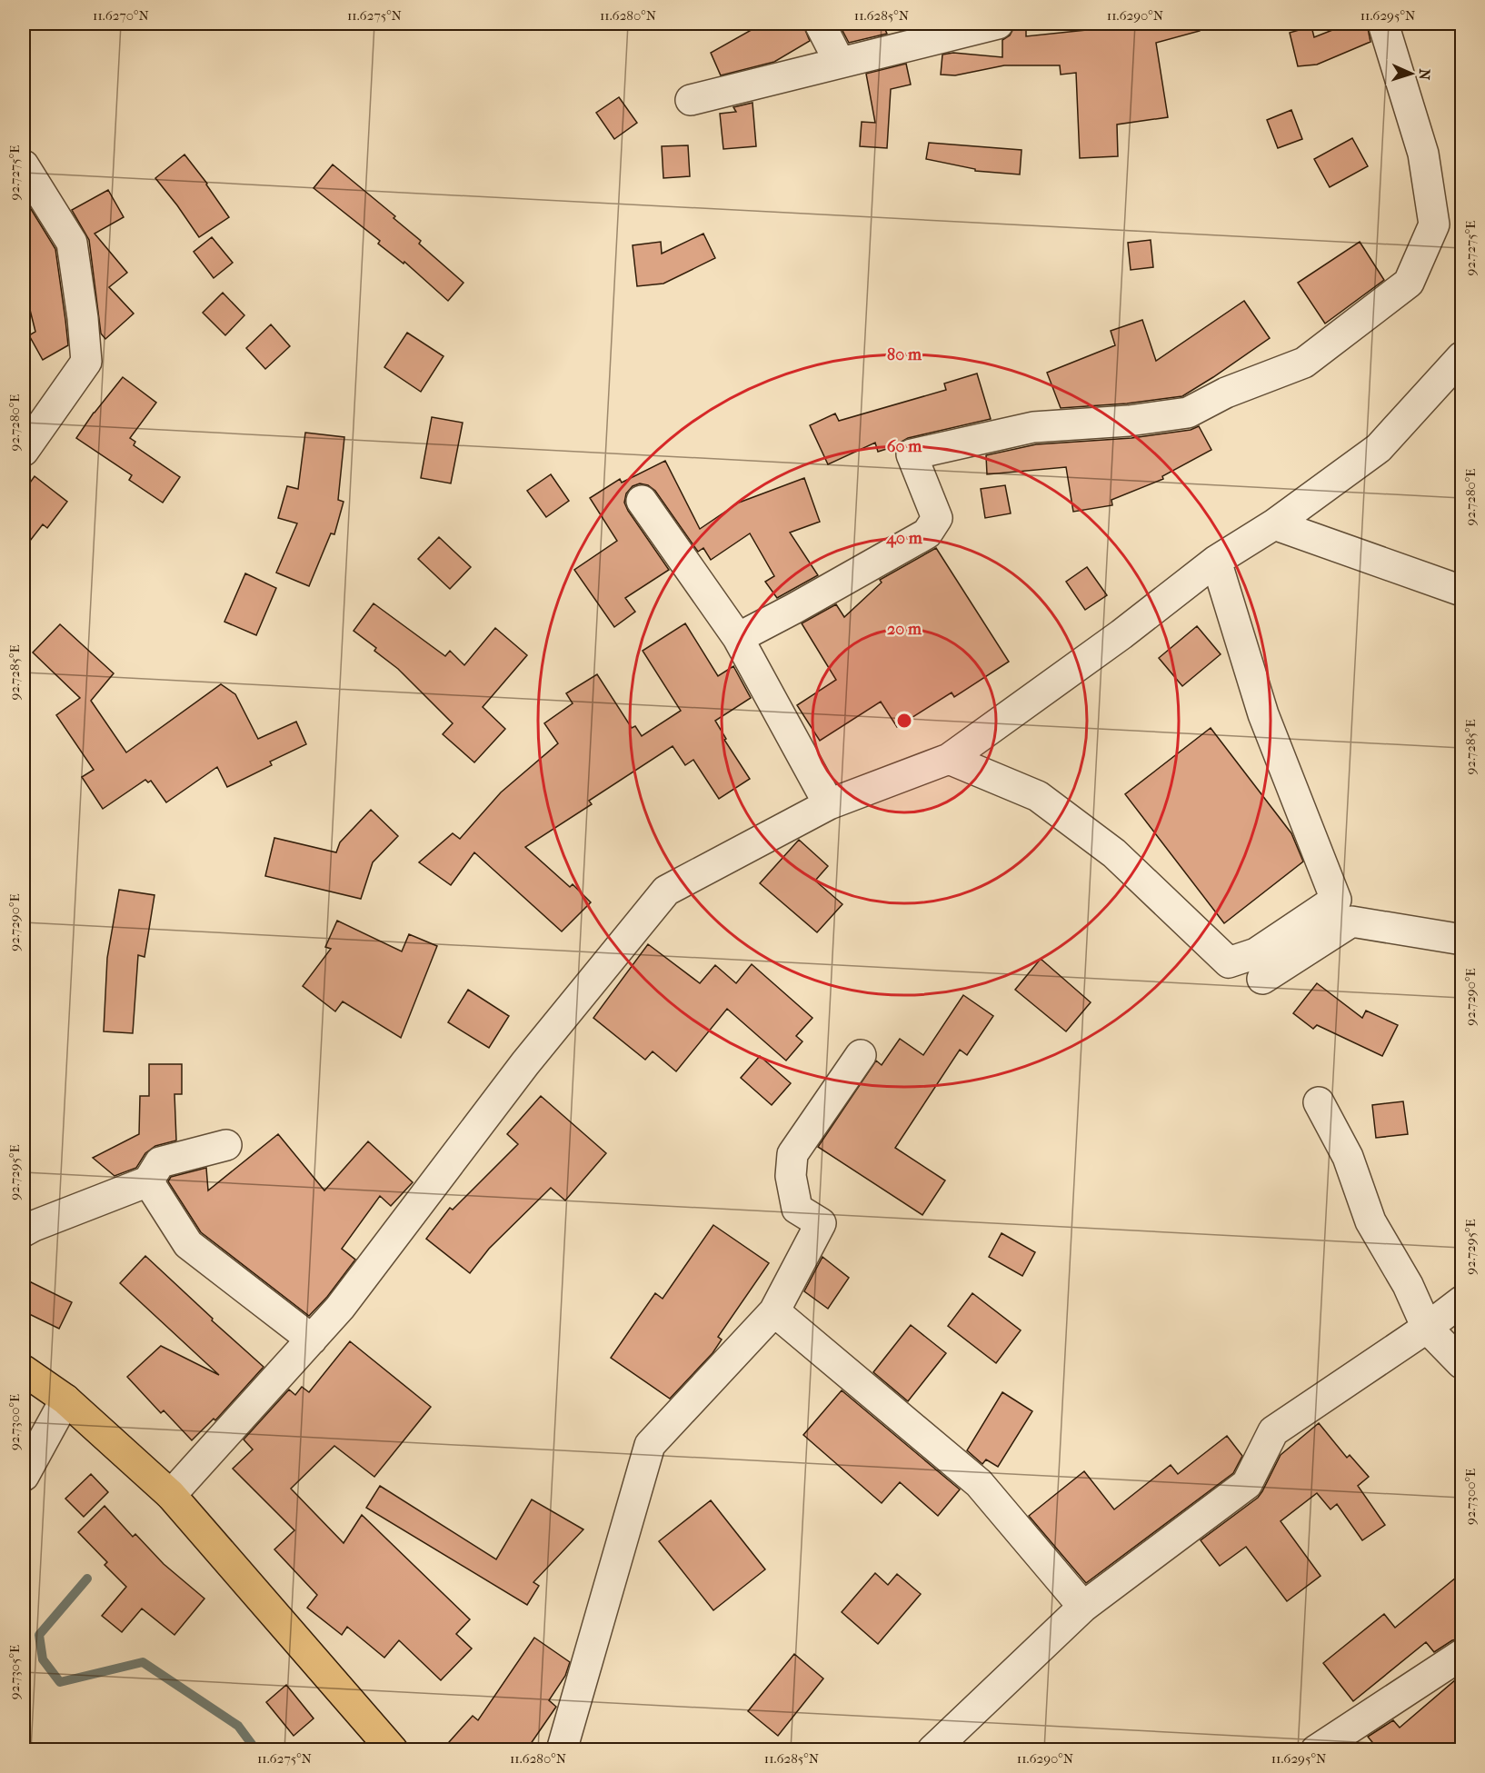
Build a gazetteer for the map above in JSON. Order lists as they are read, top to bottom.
{
  "north": "right",
  "coordinates": [
    "11.6270°N",
    "11.6275°N",
    "11.6280°N",
    "11.6285°N",
    "11.6290°N",
    "11.6295°N",
    "92.7275°E",
    "92.7280°E",
    "92.7285°E",
    "92.7290°E",
    "92.7295°E",
    "92.7300°E",
    "92.7305°E"
  ],
  "rings": [
    "80 m",
    "60 m",
    "40 m",
    "20 m"
  ]
}
